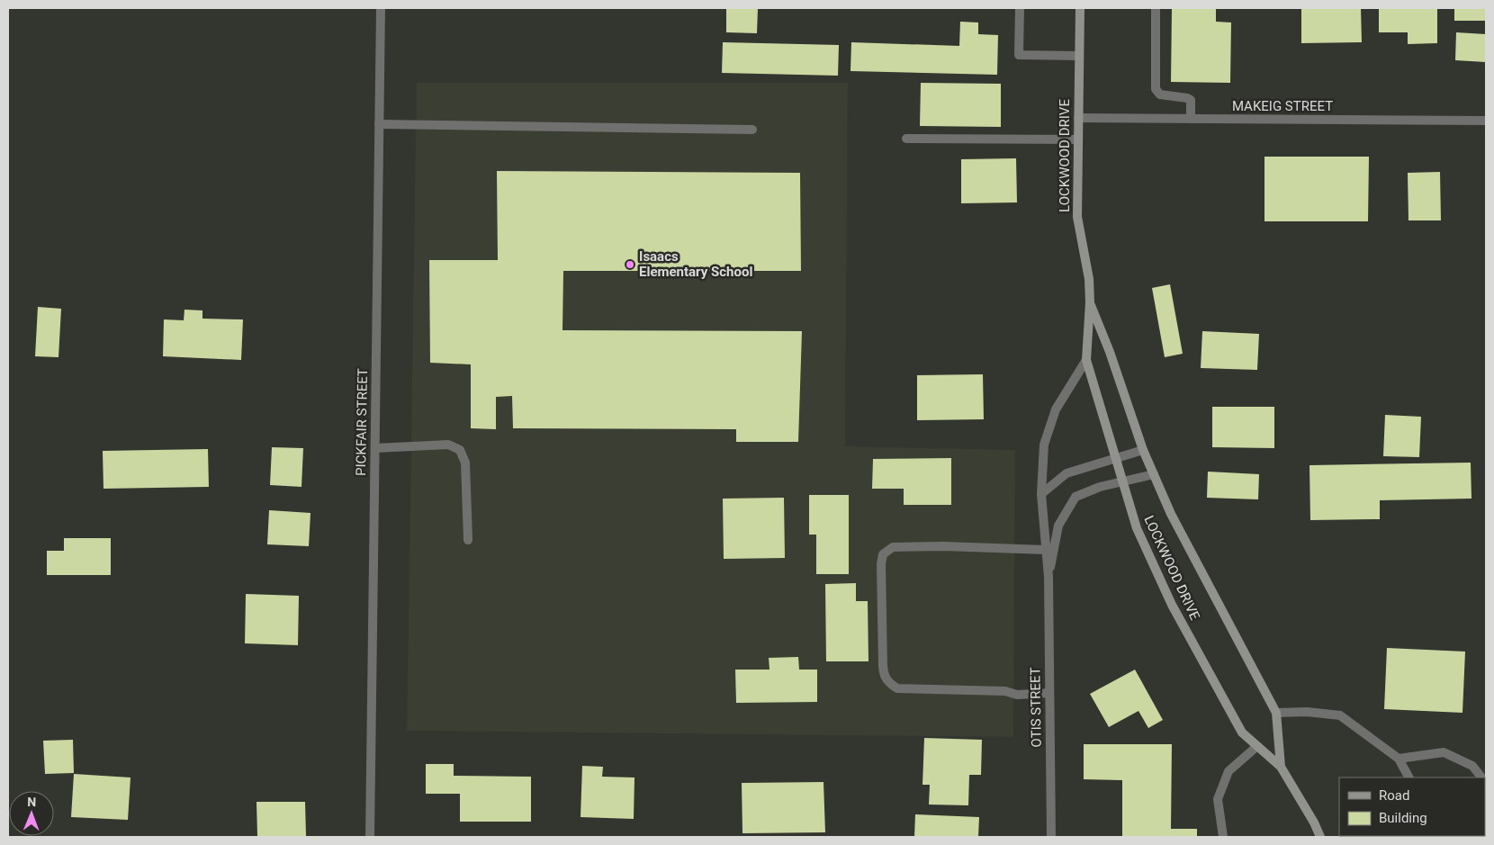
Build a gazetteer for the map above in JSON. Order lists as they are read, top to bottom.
{
  "streets": {
    "main road": ["LOCKWOOD DRIVE"],
    "street": ["MAKEIG STREET", "PICKFAIR STREET", "OTIS STREET"]
  },
  "crossings": [
    ["MAKEIG STREET", "LOCKWOOD DRIVE"],
    ["LOCKWOOD DRIVE", "OTIS STREET"]
  ],
  "places": ["Isaacs Elementary School"],
  "legend": ["Road", "Building"],
  "north": "top"
}
